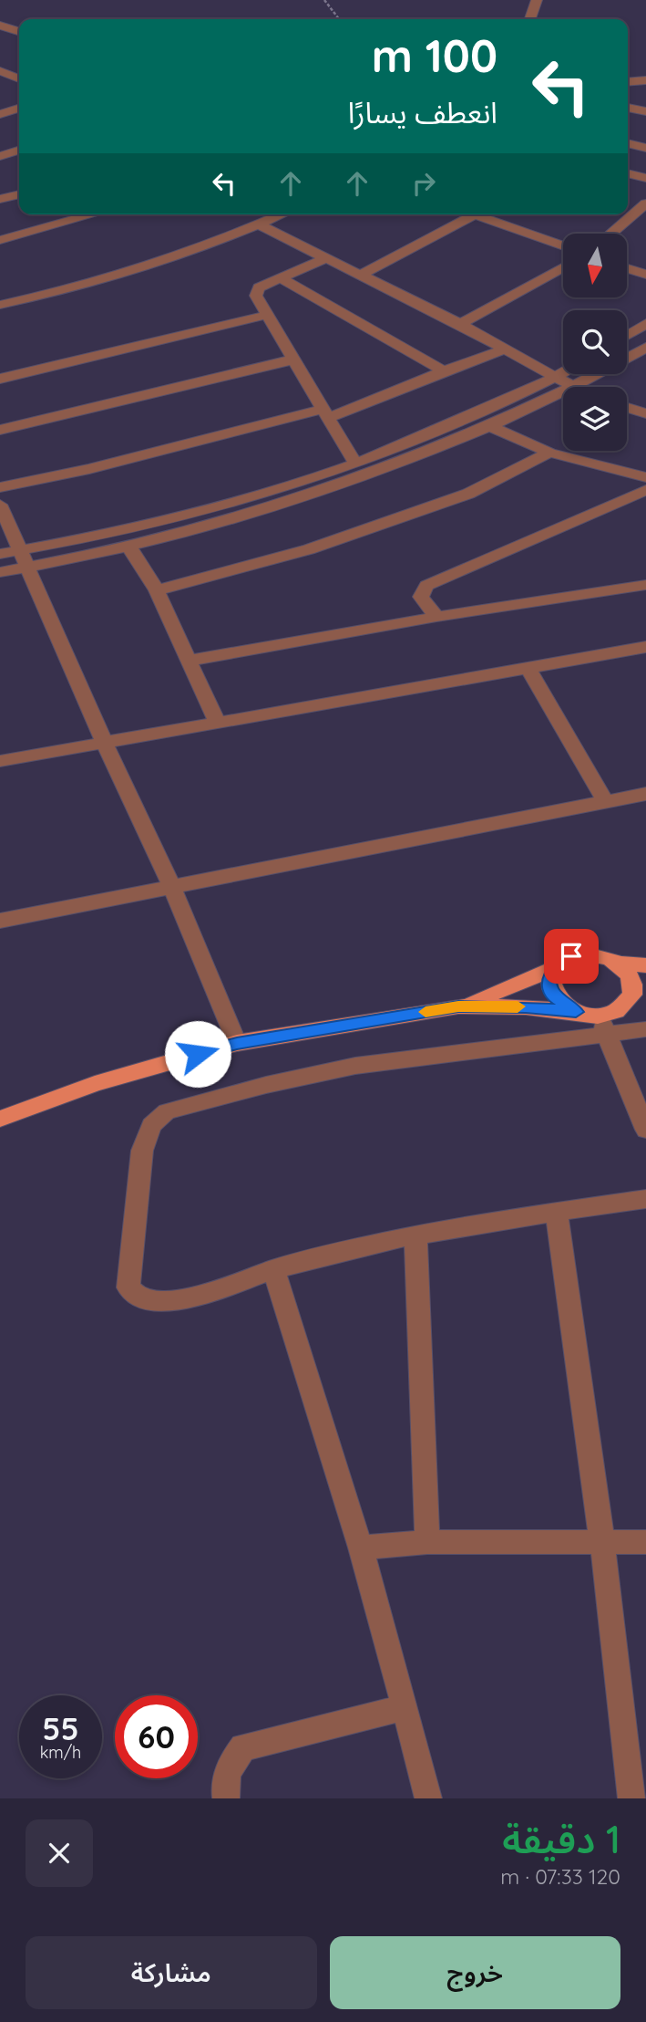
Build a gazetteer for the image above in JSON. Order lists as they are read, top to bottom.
{
  "north": "bottom",
  "page": {
    "turn": ["100 m", "انعطف يسارًا"],
    "speed": "55 km/h",
    "limit": "60",
    "heading": ["1 دقيقة", "120 m · 07:33"],
    "buttons": ["خروج", "مشاركة"]
  }
}
